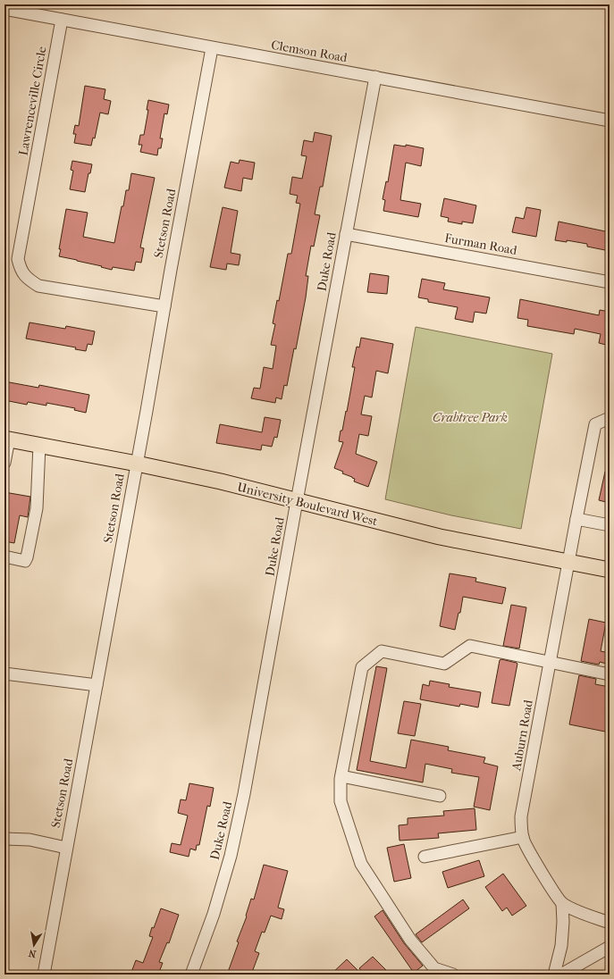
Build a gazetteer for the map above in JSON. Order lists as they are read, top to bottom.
{
  "streets": {
    "main road": ["University Boulevard West"],
    "street": [
      "Clemson Road",
      "Lawrenceville Circle",
      "Stetson Road",
      "Furman Road",
      "Duke Road",
      "Auburn Road"
    ]
  },
  "crossings": [
    ["Clemson Road", "Lawrenceville Circle"],
    ["Clemson Road", "Stetson Road"],
    ["Clemson Road", "Duke Road"],
    ["Lawrenceville Circle", "Stetson Road"],
    ["Stetson Road", "University Boulevard West"],
    ["Furman Road", "Duke Road"],
    ["Duke Road", "University Boulevard West"],
    ["University Boulevard West", "Auburn Road"]
  ],
  "parks": ["Crabtree Park"],
  "north": "bottom"
}
